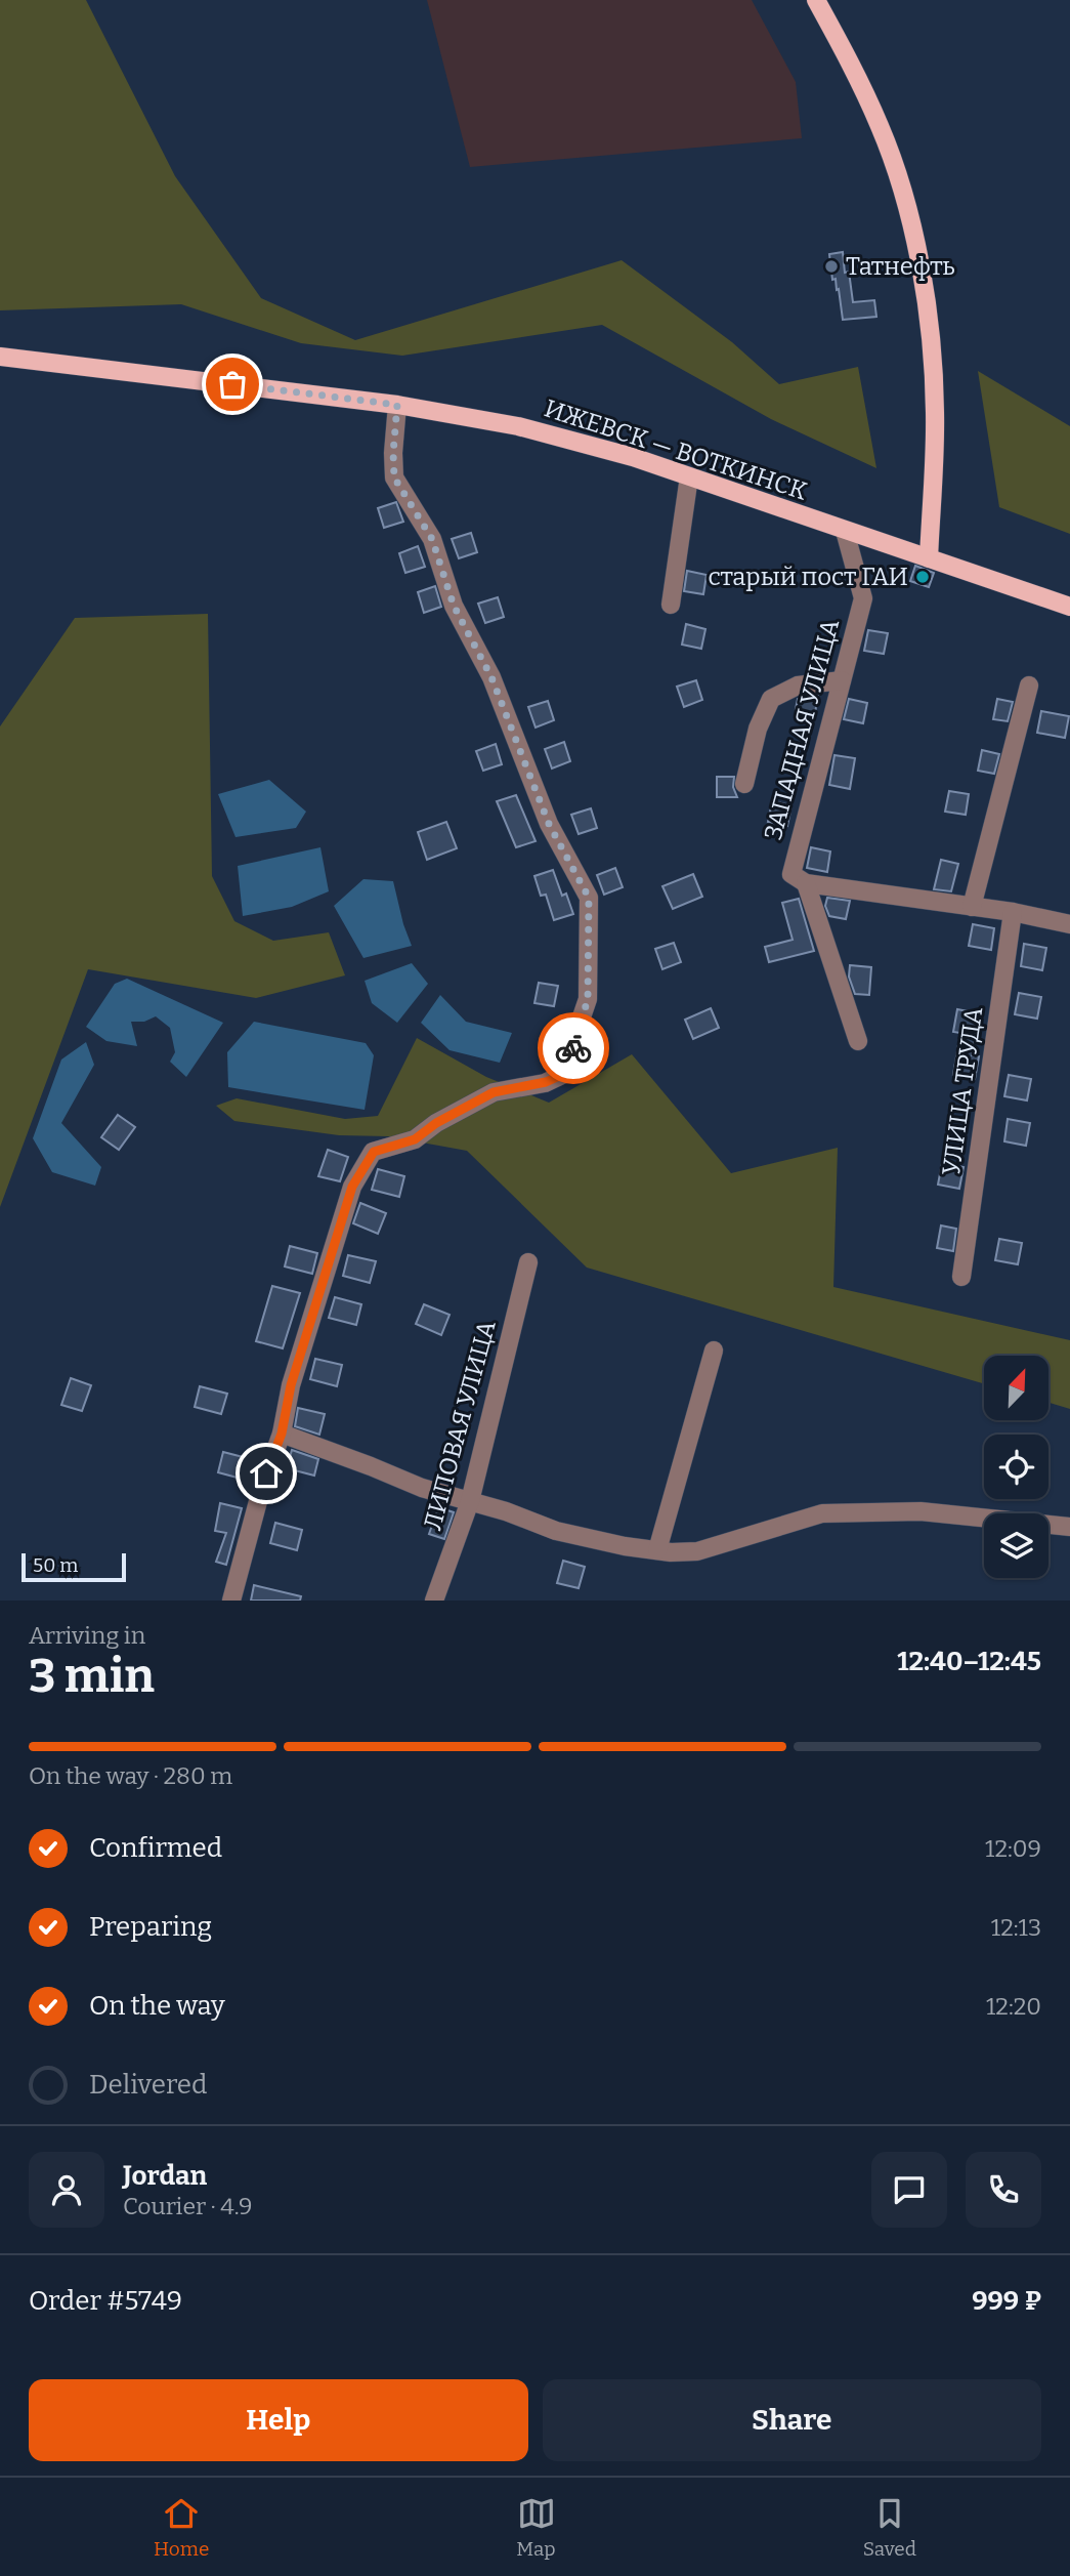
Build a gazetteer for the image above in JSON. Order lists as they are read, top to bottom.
{
  "streets": {
    "main road": ["ИЖЕВСК — ВОТКИНСК"],
    "street": ["ЗАПАДНАЯ УЛИЦА", "УЛИЦА ТРУДА", "ЛИПОВАЯ УЛИЦА"]
  },
  "crossings": [
    ["ИЖЕВСК — ВОТКИНСК", "ЗАПАДНАЯ УЛИЦА"]
  ],
  "places": ["Татнефть", "старый пост ГАИ"],
  "scale_bar": "50 m",
  "north": "top right",
  "page": {
    "scale": "50 m",
    "heading": ["3 min", "Arriving in", "12:40–12:45"],
    "panel": [
      "Jordan",
      "Courier · 4.9",
      "Order #5749",
      "999 ₽"
    ],
    "bar": "On the way · 280 m",
    "list": [
      ["Confirmed", "12:09"],
      ["Preparing", "12:13"],
      ["On the way", "12:20"],
      "Delivered"
    ],
    "buttons": ["Help", "Share"],
    "tabs": ["Home", "Map", "Saved"]
  }
}
